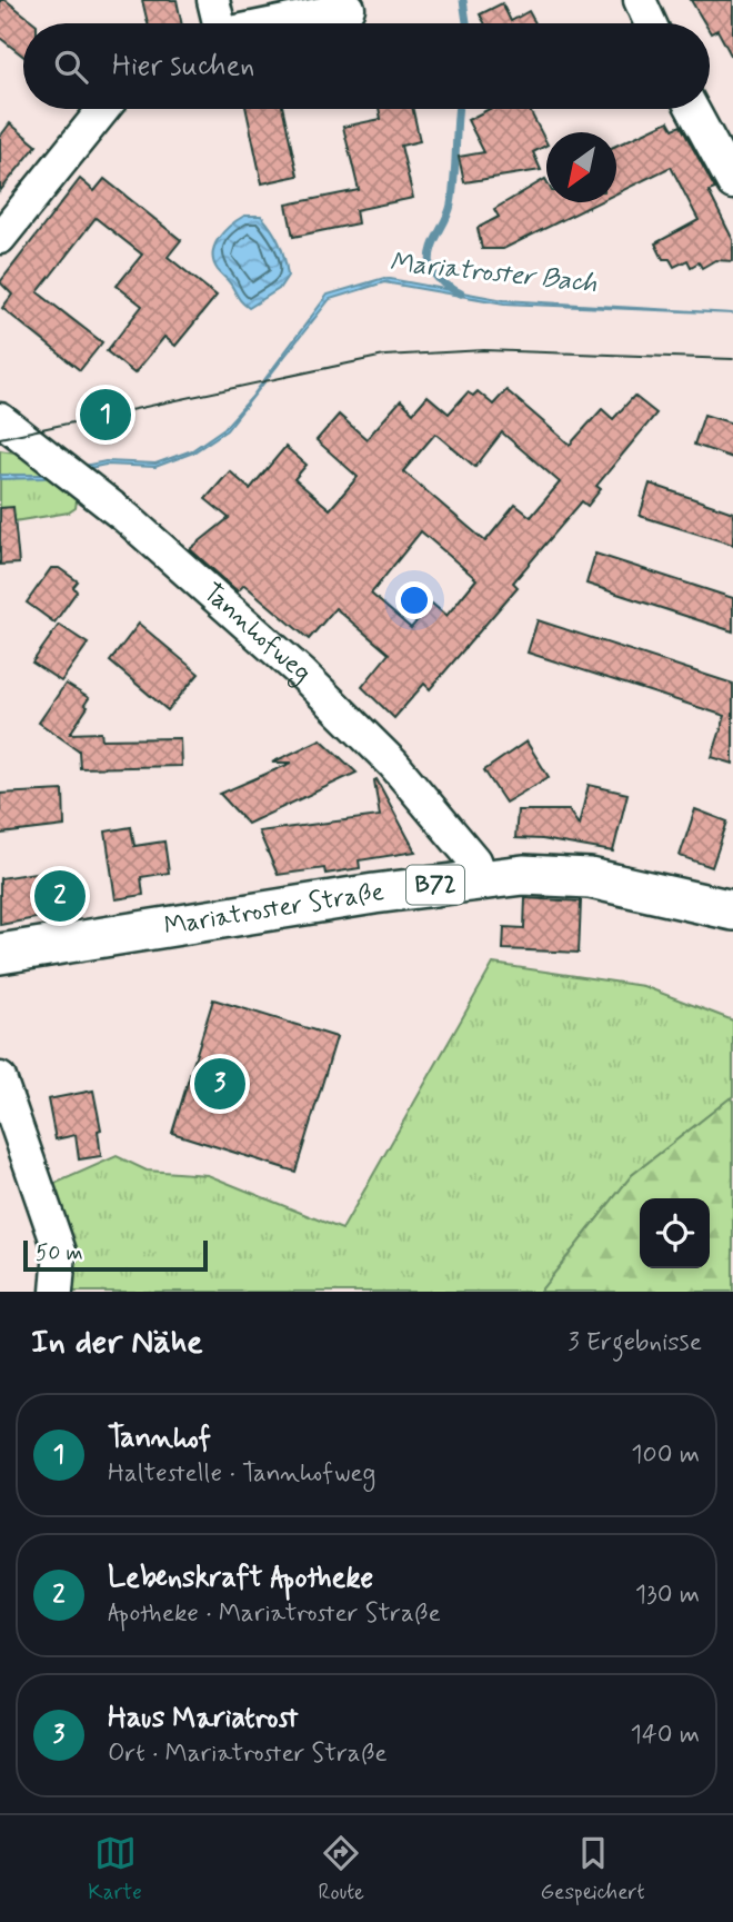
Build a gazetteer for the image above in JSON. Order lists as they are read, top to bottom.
{
  "streets": {
    "main road": ["B72", "Mariatroster Straße"],
    "street": ["Tannhofweg"]
  },
  "crossings": [
    ["Tannhofweg", "Mariatroster Straße"]
  ],
  "water": ["Mariatroster Bach"],
  "scale_bar": "50 m",
  "north": "bottom left",
  "page": {
    "search": "Hier suchen",
    "pins": ["1", "2", "3"],
    "scale": "50 m",
    "heading": ["In der Nähe", "3 Ergebnisse"],
    "list": [
      {
        "mark": "1",
        "name": "Tannhof",
        "note": "Haltestelle · Tannhofweg",
        "value": "100 m"
      },
      {
        "mark": "2",
        "name": "Lebenskraft Apotheke",
        "note": "Apotheke · Mariatroster Straße",
        "value": "130 m"
      },
      {
        "mark": "3",
        "name": "Haus Mariatrost",
        "note": "Ort · Mariatroster Straße",
        "value": "140 m"
      }
    ],
    "nav": ["Karte", "Route", "Gespeichert"]
  }
}
